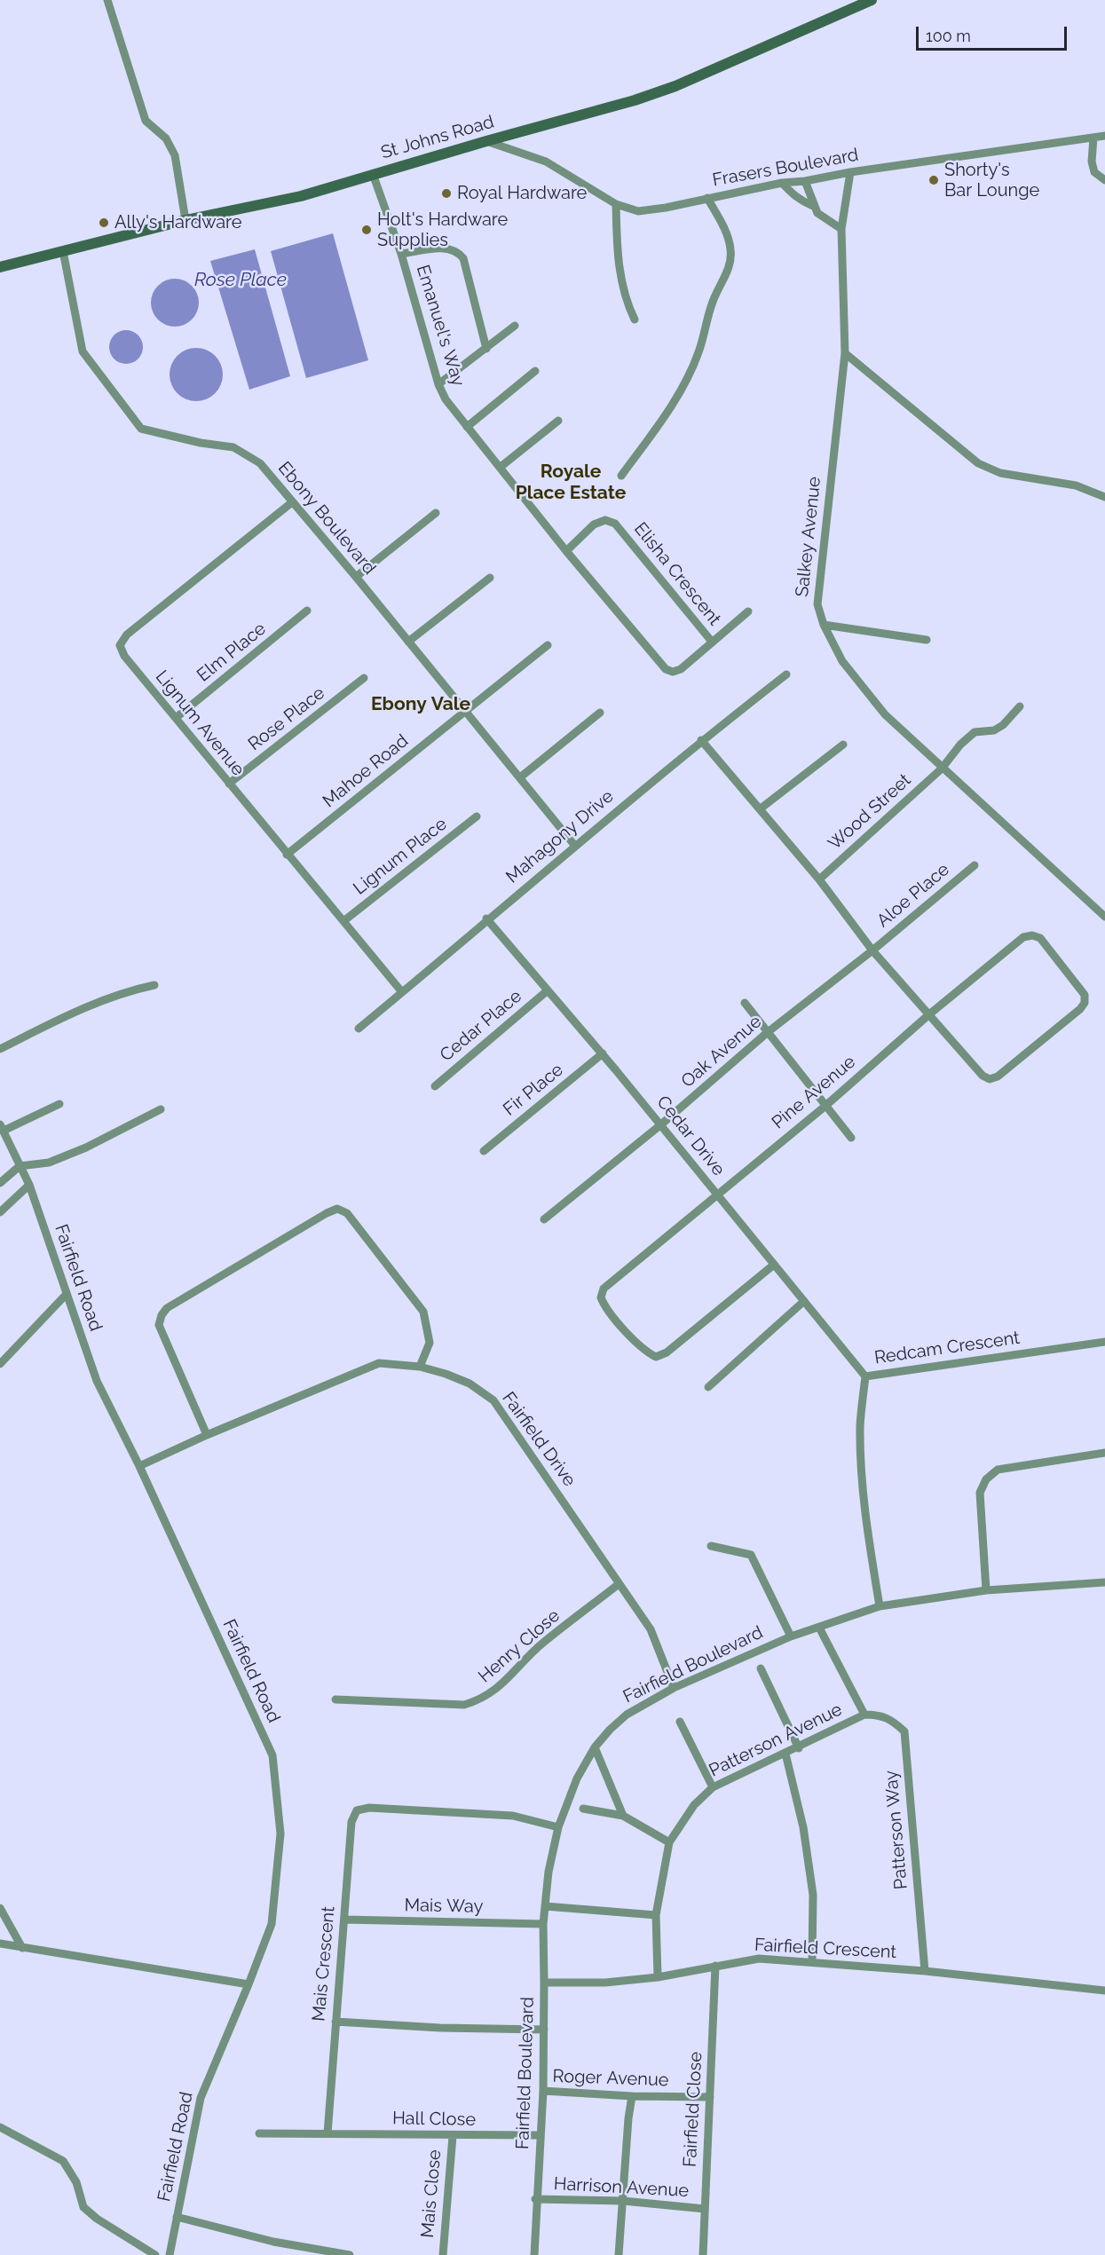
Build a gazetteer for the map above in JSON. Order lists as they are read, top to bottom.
{
  "streets": {
    "main road": ["St Johns Road"],
    "street": [
      "Frasers Boulevard",
      "Emanuel's Way",
      "Ebony Boulevard",
      "Salkey Avenue",
      "Elisha Crescent",
      "Elm Place",
      "Rose Place",
      "Lignum Avenue",
      "Mahoe Road",
      "Wood Street",
      "Mahagony Drive",
      "Lignum Place",
      "Aloe Place",
      "Cedar Place",
      "Oak Avenue",
      "Fir Place",
      "Pine Avenue",
      "Cedar Drive",
      "Fairfield Road",
      "Redcam Crescent",
      "Fairfield Drive",
      "Henry Close",
      "Fairfield Boulevard",
      "Patterson Avenue",
      "Patterson Way",
      "Mais Way",
      "Fairfield Crescent",
      "Mais Crescent",
      "Roger Avenue",
      "Fairfield Close",
      "Hall Close",
      "Harrison Avenue",
      "Mais Close"
    ]
  },
  "crossings": [
    ["St Johns Road", "Frasers Boulevard"],
    ["St Johns Road", "Emanuel's Way"],
    ["St Johns Road", "Ebony Boulevard"],
    ["Frasers Boulevard", "Salkey Avenue"],
    ["Emanuel's Way", "Elisha Crescent"],
    ["Ebony Boulevard", "Lignum Avenue"],
    ["Ebony Boulevard", "Mahoe Road"],
    ["Ebony Boulevard", "Mahagony Drive"],
    ["Salkey Avenue", "Wood Street"],
    ["Elm Place", "Lignum Avenue"],
    ["Rose Place", "Lignum Avenue"],
    ["Lignum Avenue", "Mahoe Road"],
    ["Lignum Avenue", "Mahagony Drive"],
    ["Lignum Avenue", "Lignum Place"],
    ["Mahagony Drive", "Cedar Drive"],
    ["Aloe Place", "Oak Avenue"],
    ["Cedar Place", "Cedar Drive"],
    ["Oak Avenue", "Cedar Drive"],
    ["Fir Place", "Cedar Drive"],
    ["Pine Avenue", "Cedar Drive"],
    ["Cedar Drive", "Redcam Crescent"],
    ["Fairfield Road", "Fairfield Drive"],
    ["Redcam Crescent", "Fairfield Boulevard"],
    ["Fairfield Drive", "Henry Close"],
    ["Fairfield Drive", "Fairfield Boulevard"],
    ["Fairfield Boulevard", "Mais Way"],
    ["Fairfield Boulevard", "Fairfield Crescent"],
    ["Fairfield Boulevard", "Mais Crescent"],
    ["Fairfield Boulevard", "Roger Avenue"],
    ["Fairfield Boulevard", "Hall Close"],
    ["Fairfield Boulevard", "Harrison Avenue"],
    ["Patterson Avenue", "Patterson Way"],
    ["Patterson Avenue", "Fairfield Crescent"],
    ["Patterson Way", "Fairfield Crescent"],
    ["Mais Way", "Mais Crescent"],
    ["Fairfield Crescent", "Fairfield Close"],
    ["Mais Crescent", "Hall Close"],
    ["Roger Avenue", "Fairfield Close"],
    ["Fairfield Close", "Harrison Avenue"],
    ["Hall Close", "Mais Close"]
  ],
  "districts": ["Royale Place Estate", "Ebony Vale"],
  "water": ["Rose Place"],
  "places": [
    "Shorty's Bar Lounge",
    "Royal Hardware",
    "Ally's Hardware",
    "Holt's Hardware Supplies"
  ],
  "scale_bar": "100 m"
}
